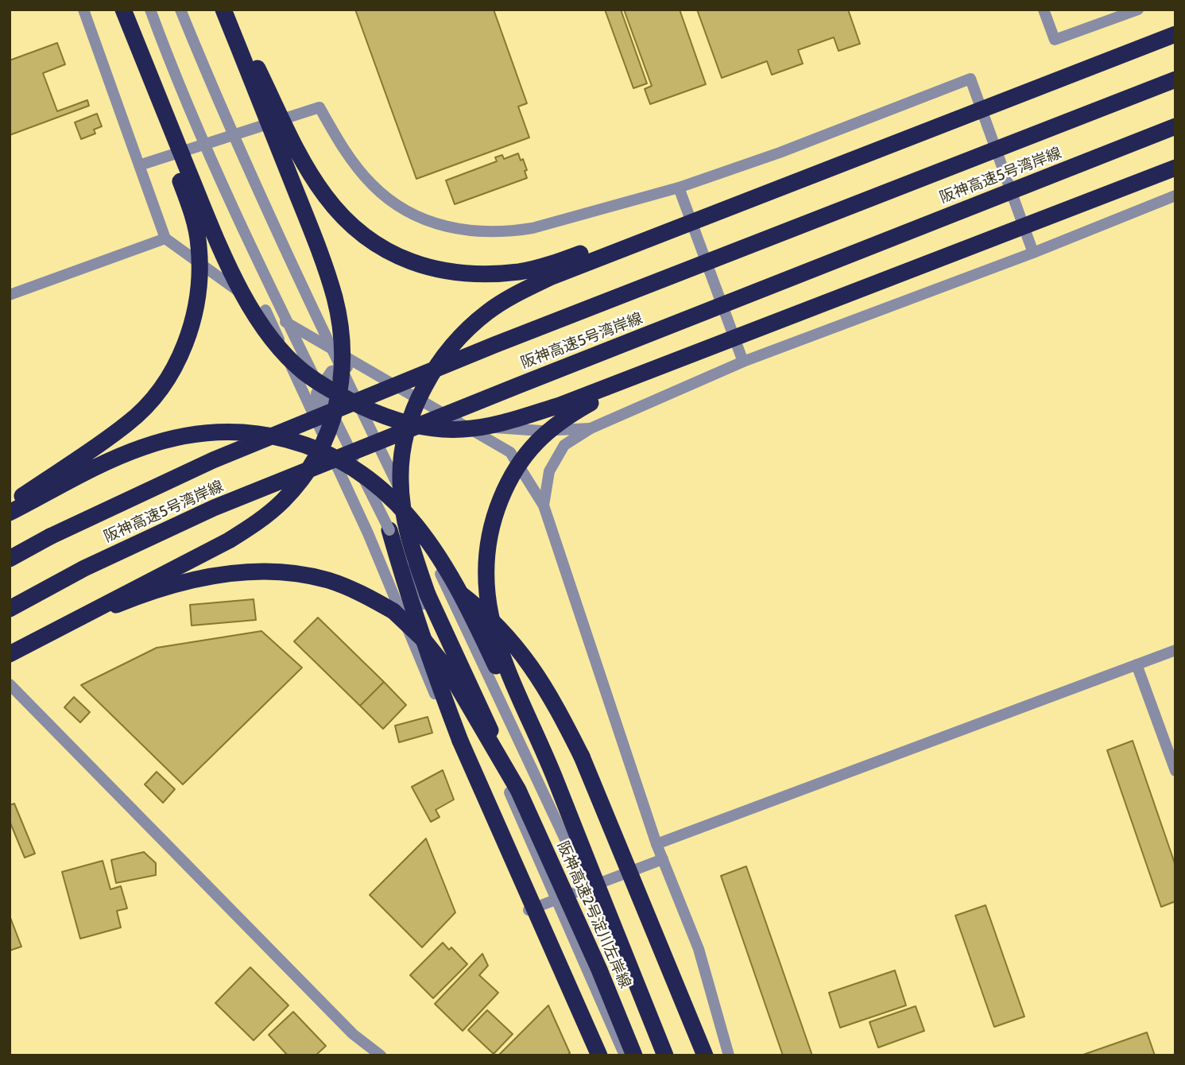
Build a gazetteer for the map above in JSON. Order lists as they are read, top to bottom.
{
  "streets": {
    "highway": ["阪神高速5号湾岸線", "阪神高速2号淀川左岸線"]
  }
}
